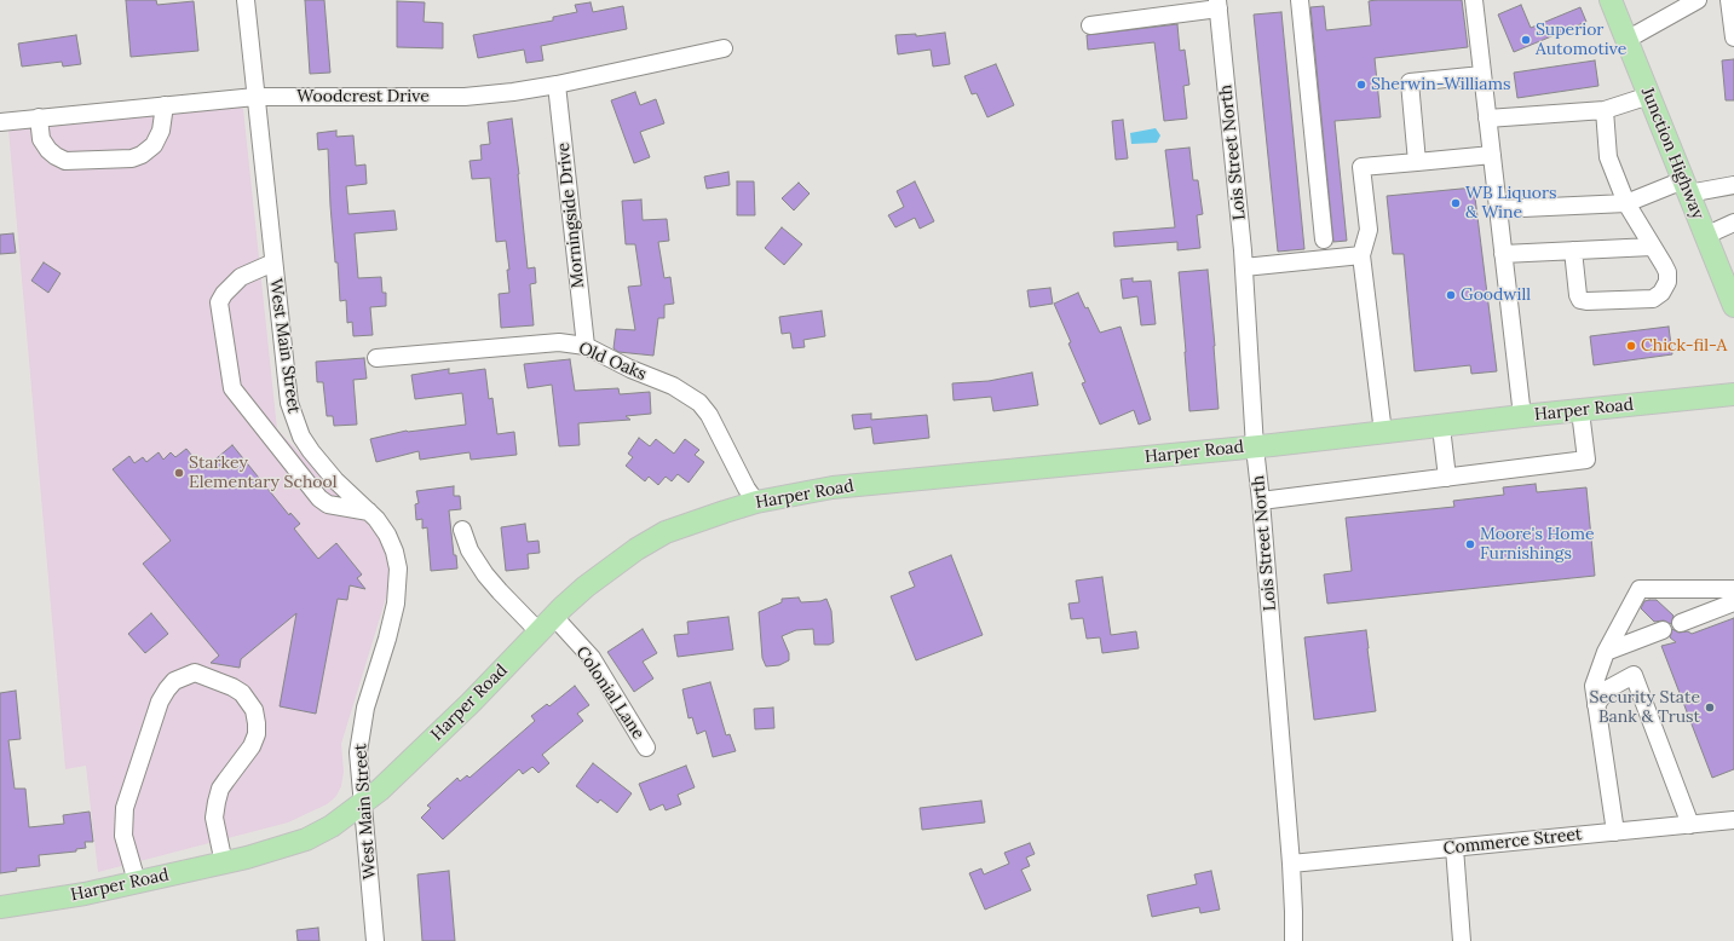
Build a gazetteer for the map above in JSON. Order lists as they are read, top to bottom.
{
  "streets": {
    "main road": ["Junction Highway", "Harper Road"],
    "street": [
      "Woodcrest Drive",
      "Lois Street North",
      "Morningside Drive",
      "West Main Street",
      "Old Oaks",
      "Colonial Lane",
      "Commerce Street"
    ]
  },
  "crossings": [
    ["Woodcrest Drive", "Morningside Drive"],
    ["Woodcrest Drive", "West Main Street"],
    ["Lois Street North", "Harper Road"],
    ["Lois Street North", "Commerce Street"],
    ["Morningside Drive", "Old Oaks"],
    ["West Main Street", "Harper Road"],
    ["Old Oaks", "Harper Road"],
    ["Harper Road", "Colonial Lane"]
  ],
  "places": [
    "Superior Automotive",
    "Sherwin-Williams",
    "WB Liquors & Wine",
    "Goodwill",
    "Chick-fil-A",
    "Starkey Elementary School",
    "Moore's Home Furnishings",
    "Security State Bank & Trust"
  ]
}
